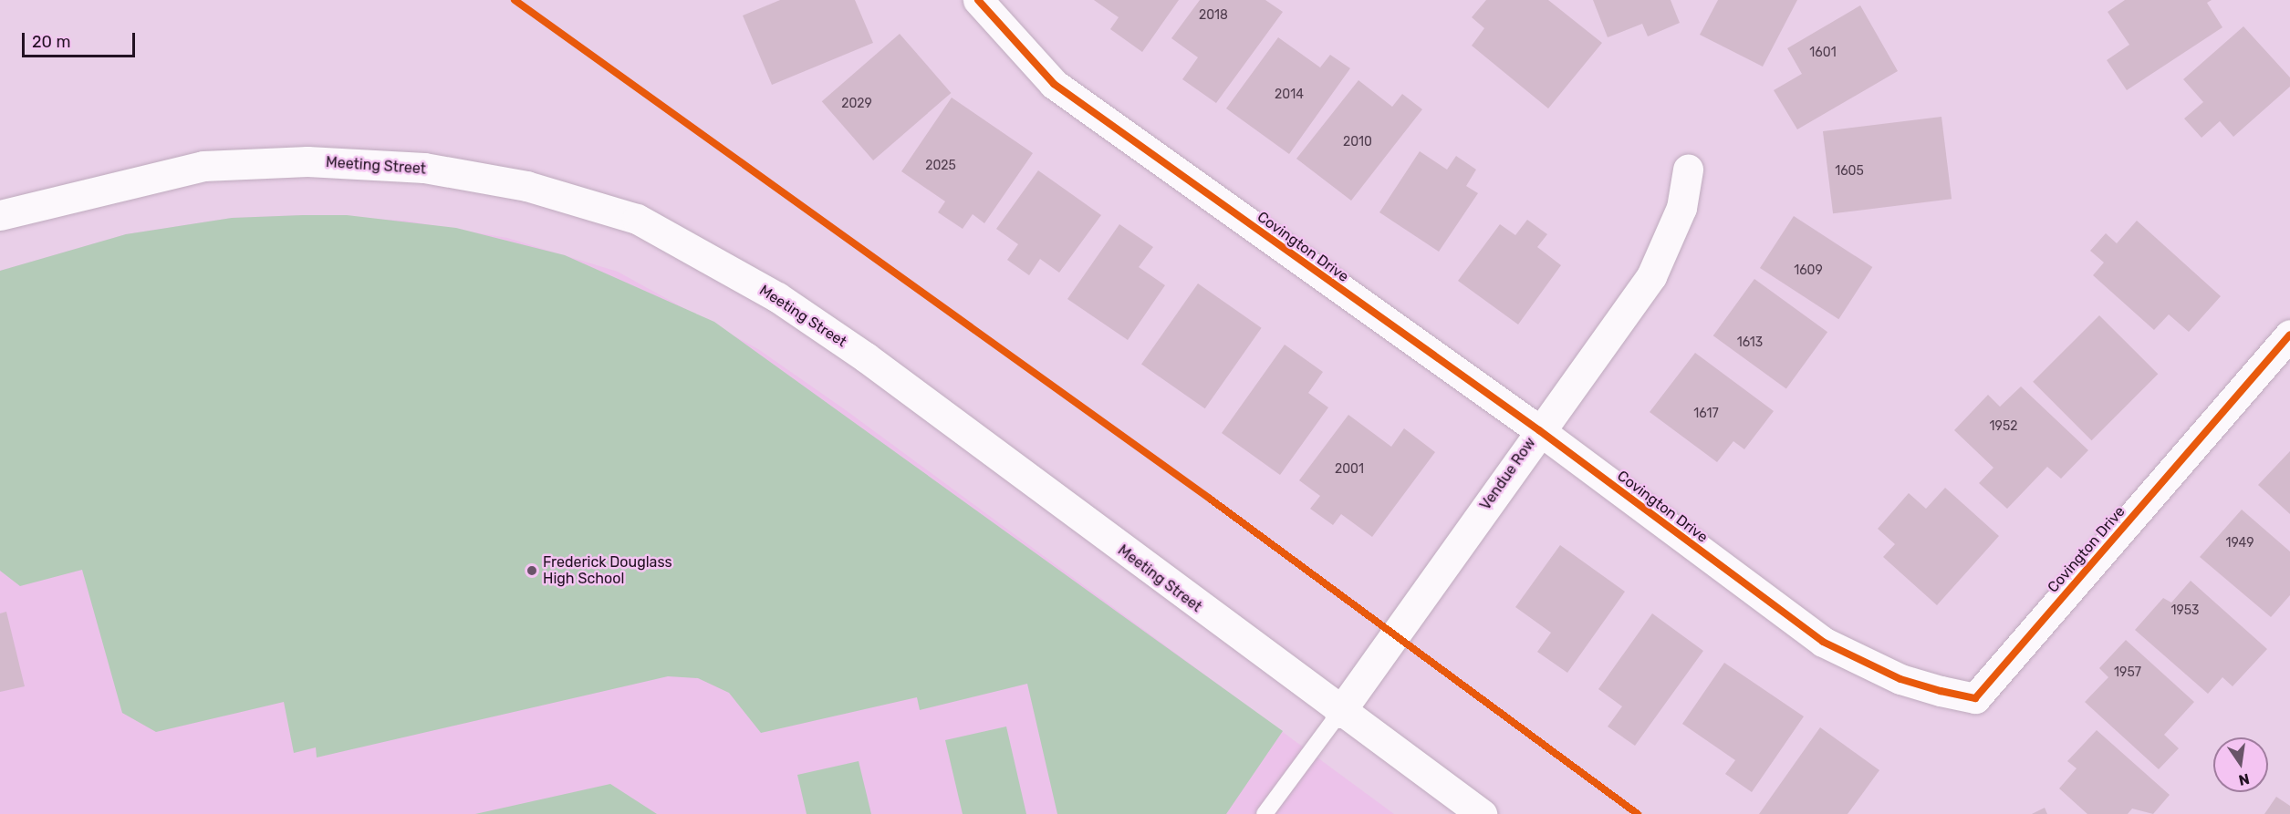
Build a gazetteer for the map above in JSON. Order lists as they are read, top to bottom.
{
  "streets": {
    "street": ["Meeting Street", "Covington Drive", "Vendue Row"]
  },
  "crossings": [
    ["Meeting Street", "Vendue Row"],
    ["Covington Drive", "Vendue Row"]
  ],
  "places": ["Frederick Douglass High School"],
  "house_numbers": [
    "2018",
    "1601",
    "2014",
    "2029",
    "2010",
    "2025",
    "1605",
    "1609",
    "1613",
    "1617",
    "1952",
    "2001",
    "1949",
    "1953",
    "1957"
  ],
  "scale_bar": "20 m",
  "north": "bottom"
}
